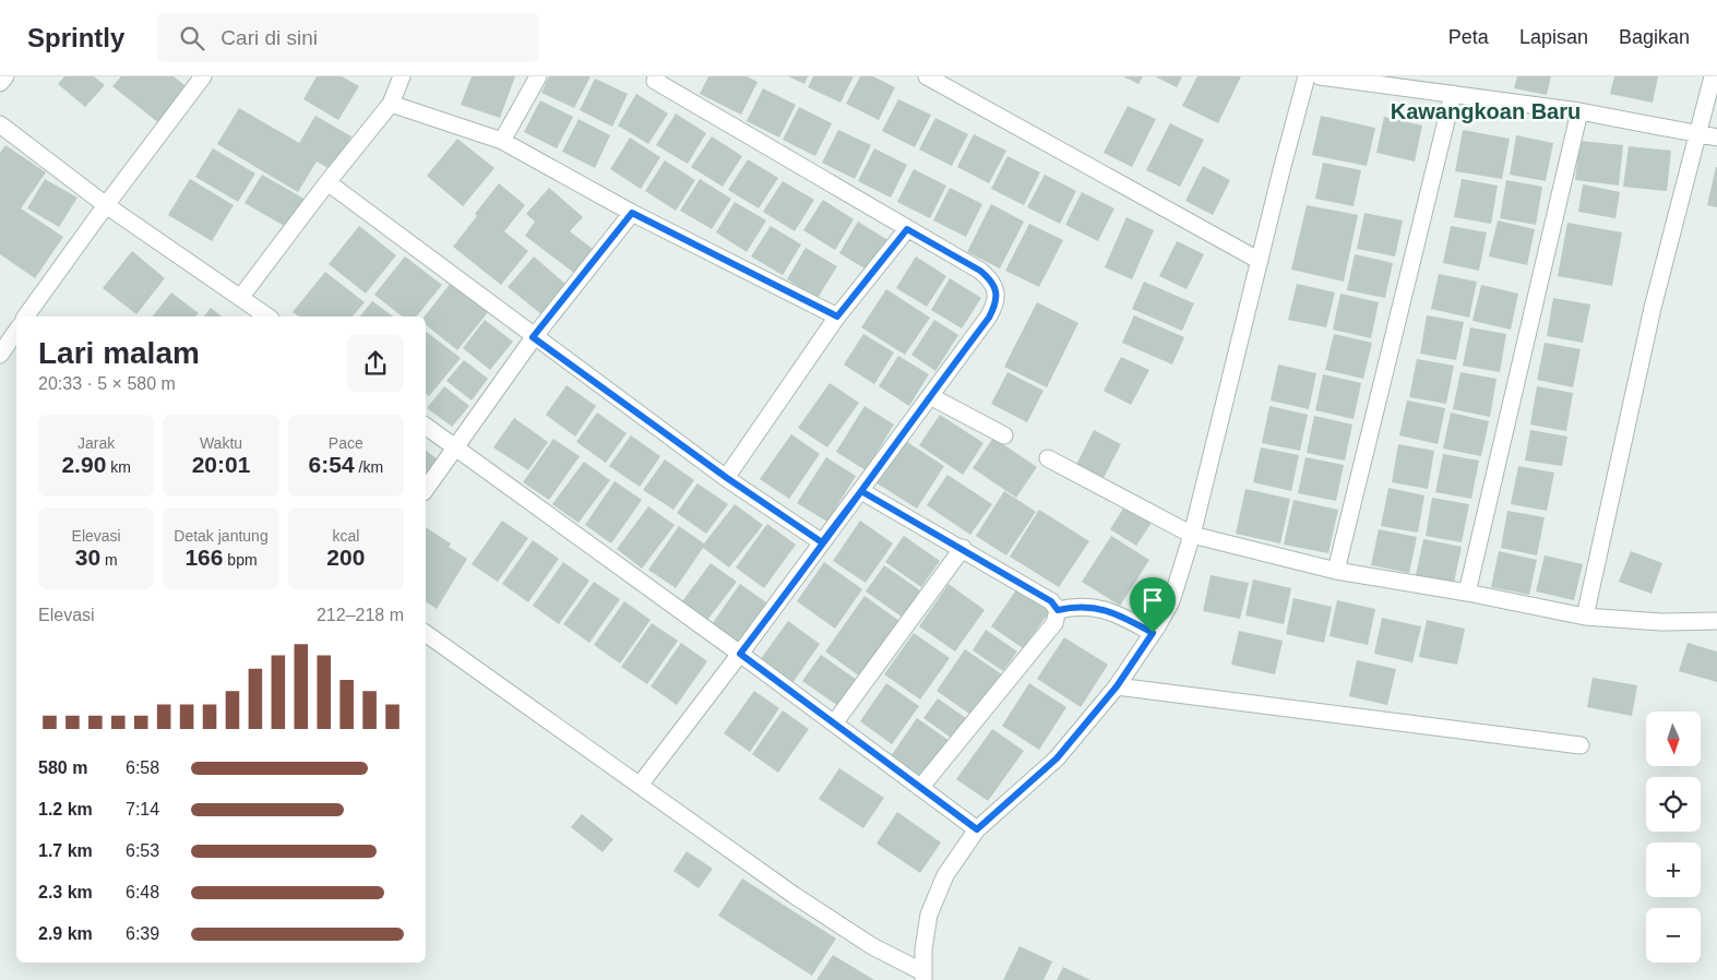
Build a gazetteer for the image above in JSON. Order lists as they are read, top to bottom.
{
  "districts": ["Kawangkoan Baru"],
  "north": "bottom",
  "page": {
    "header": "Sprintly",
    "search": "Cari di sini",
    "nav": ["Peta", "Lapisan", "Bagikan"],
    "heading": ["Lari malam", "20:33 · 5 × 580 m"],
    "stats": [
      ["Jarak", "2.90 km"],
      ["Waktu", "20:01"],
      ["Pace", "6:54 /km"],
      ["Elevasi", "30 m"],
      ["Detak jantung", "166 bpm"],
      ["kcal", "200"]
    ],
    "chart": ["Elevasi", "212–218 m"],
    "map_buttons": ["+", "−"],
    "list": [
      {
        "name": "580 m",
        "note": "6:58"
      },
      {
        "name": "1.2 km",
        "note": "7:14"
      },
      {
        "name": "1.7 km",
        "note": "6:53"
      },
      {
        "name": "2.3 km",
        "note": "6:48"
      },
      {
        "name": "2.9 km",
        "note": "6:39"
      }
    ]
  }
}
